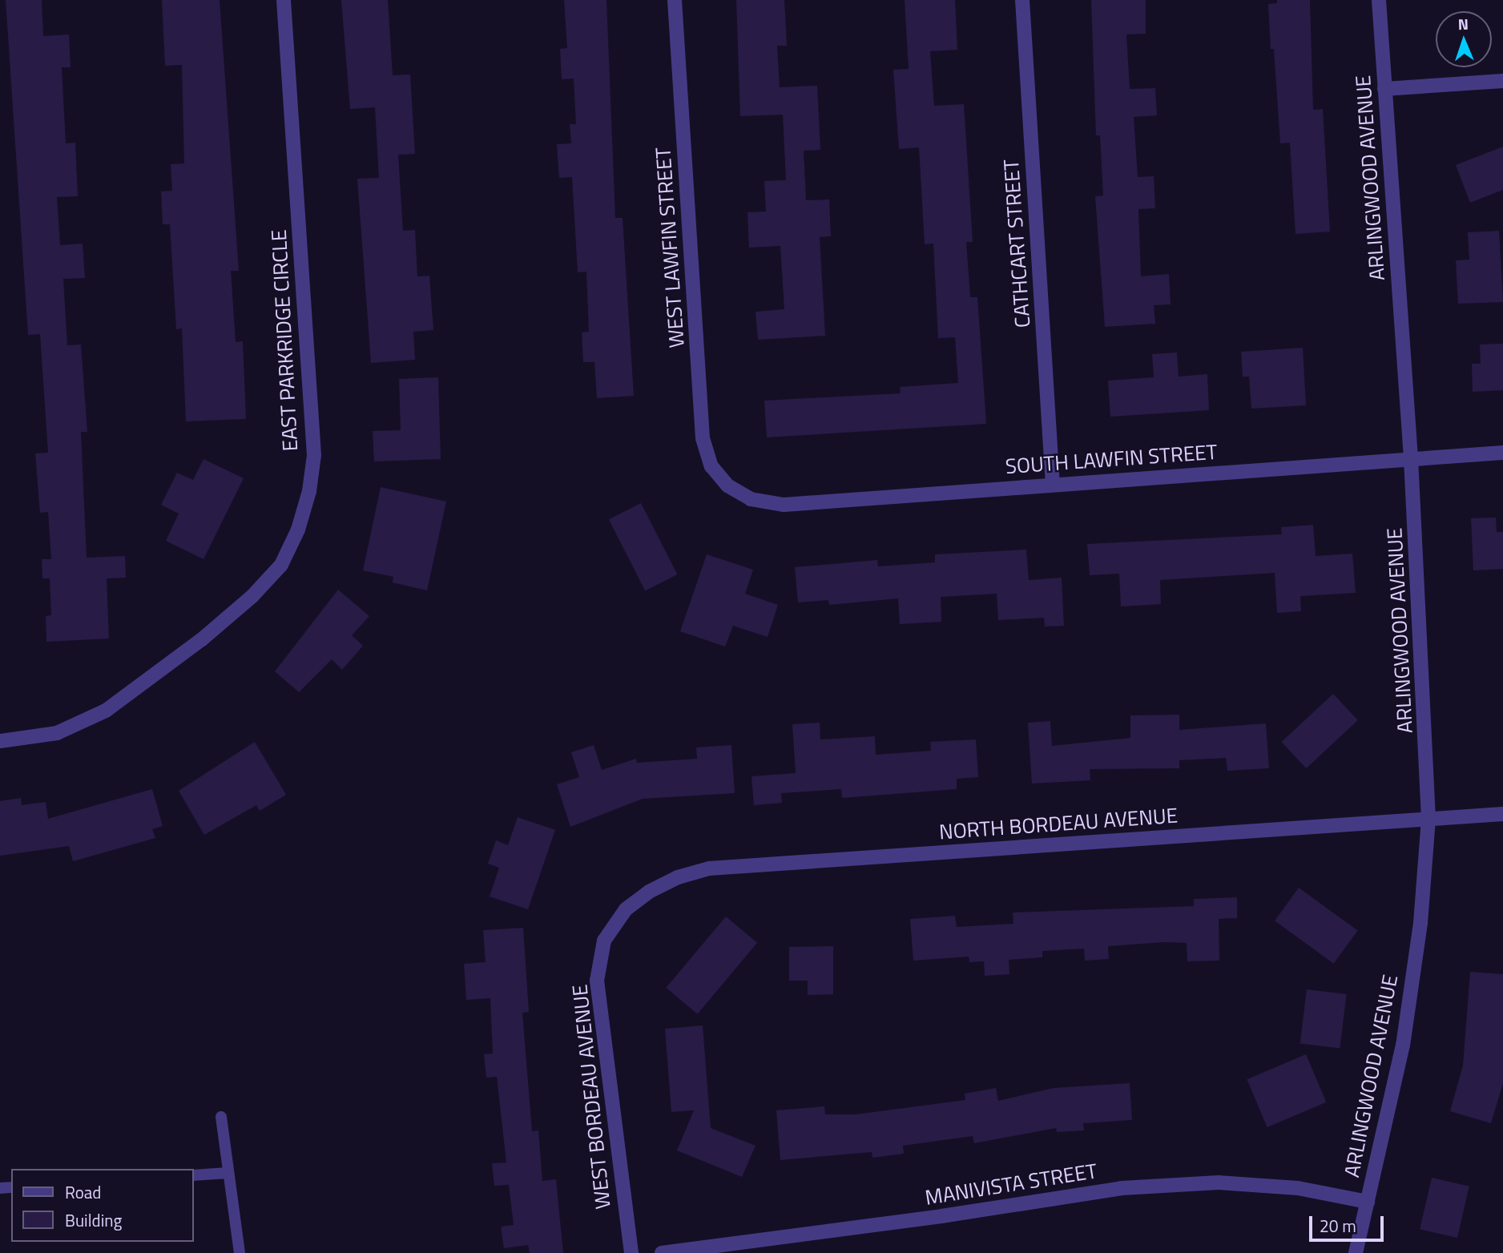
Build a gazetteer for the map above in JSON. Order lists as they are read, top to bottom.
{
  "streets": {
    "street": [
      "ARLINGWOOD AVENUE",
      "CATHCART STREET",
      "WEST LAWFIN STREET",
      "EAST PARKRIDGE CIRCLE",
      "SOUTH LAWFIN STREET",
      "NORTH BORDEAU AVENUE",
      "WEST BORDEAU AVENUE",
      "MANIVISTA STREET"
    ]
  },
  "crossings": [
    ["ARLINGWOOD AVENUE", "SOUTH LAWFIN STREET"],
    ["ARLINGWOOD AVENUE", "NORTH BORDEAU AVENUE"],
    ["ARLINGWOOD AVENUE", "MANIVISTA STREET"],
    ["CATHCART STREET", "SOUTH LAWFIN STREET"],
    ["WEST LAWFIN STREET", "SOUTH LAWFIN STREET"],
    ["NORTH BORDEAU AVENUE", "WEST BORDEAU AVENUE"]
  ],
  "legend": ["Road", "Building"],
  "scale_bar": "20 m",
  "north": "top"
}
